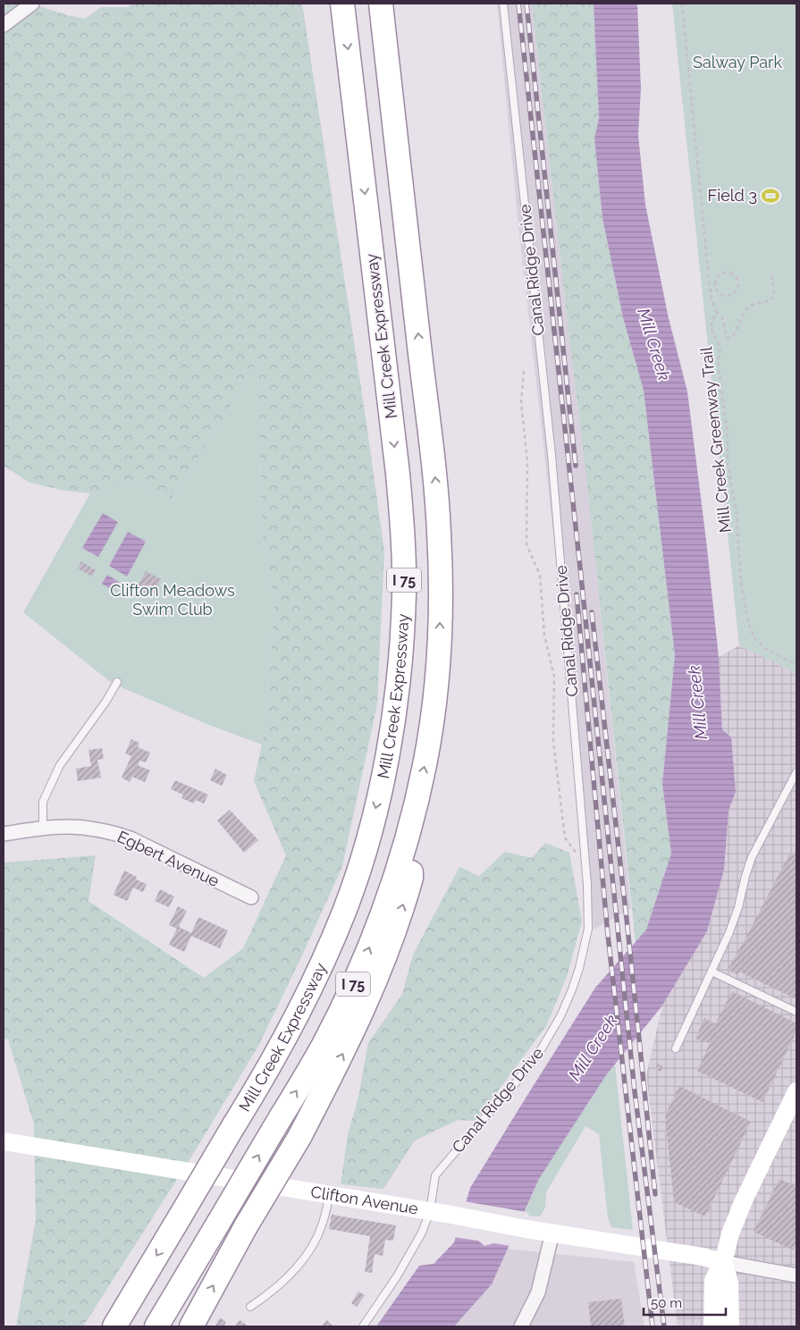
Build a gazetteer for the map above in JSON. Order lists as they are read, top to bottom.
{
  "streets": {
    "highway": ["Mill Creek Expressway", "I 75"],
    "main road": ["Clifton Avenue"],
    "street": ["Egbert Avenue"],
    "lane": ["Canal Ridge Drive"],
    "path": ["Mill Creek Greenway Trail"]
  },
  "crossings": [
    ["Canal Ridge Drive", "Clifton Avenue"]
  ],
  "water": ["Mill Creek"],
  "parks": ["Salway Park", "Clifton Meadows Swim Club"],
  "places": {
    "sports": ["Field 3"]
  },
  "scale_bar": "50 m"
}
